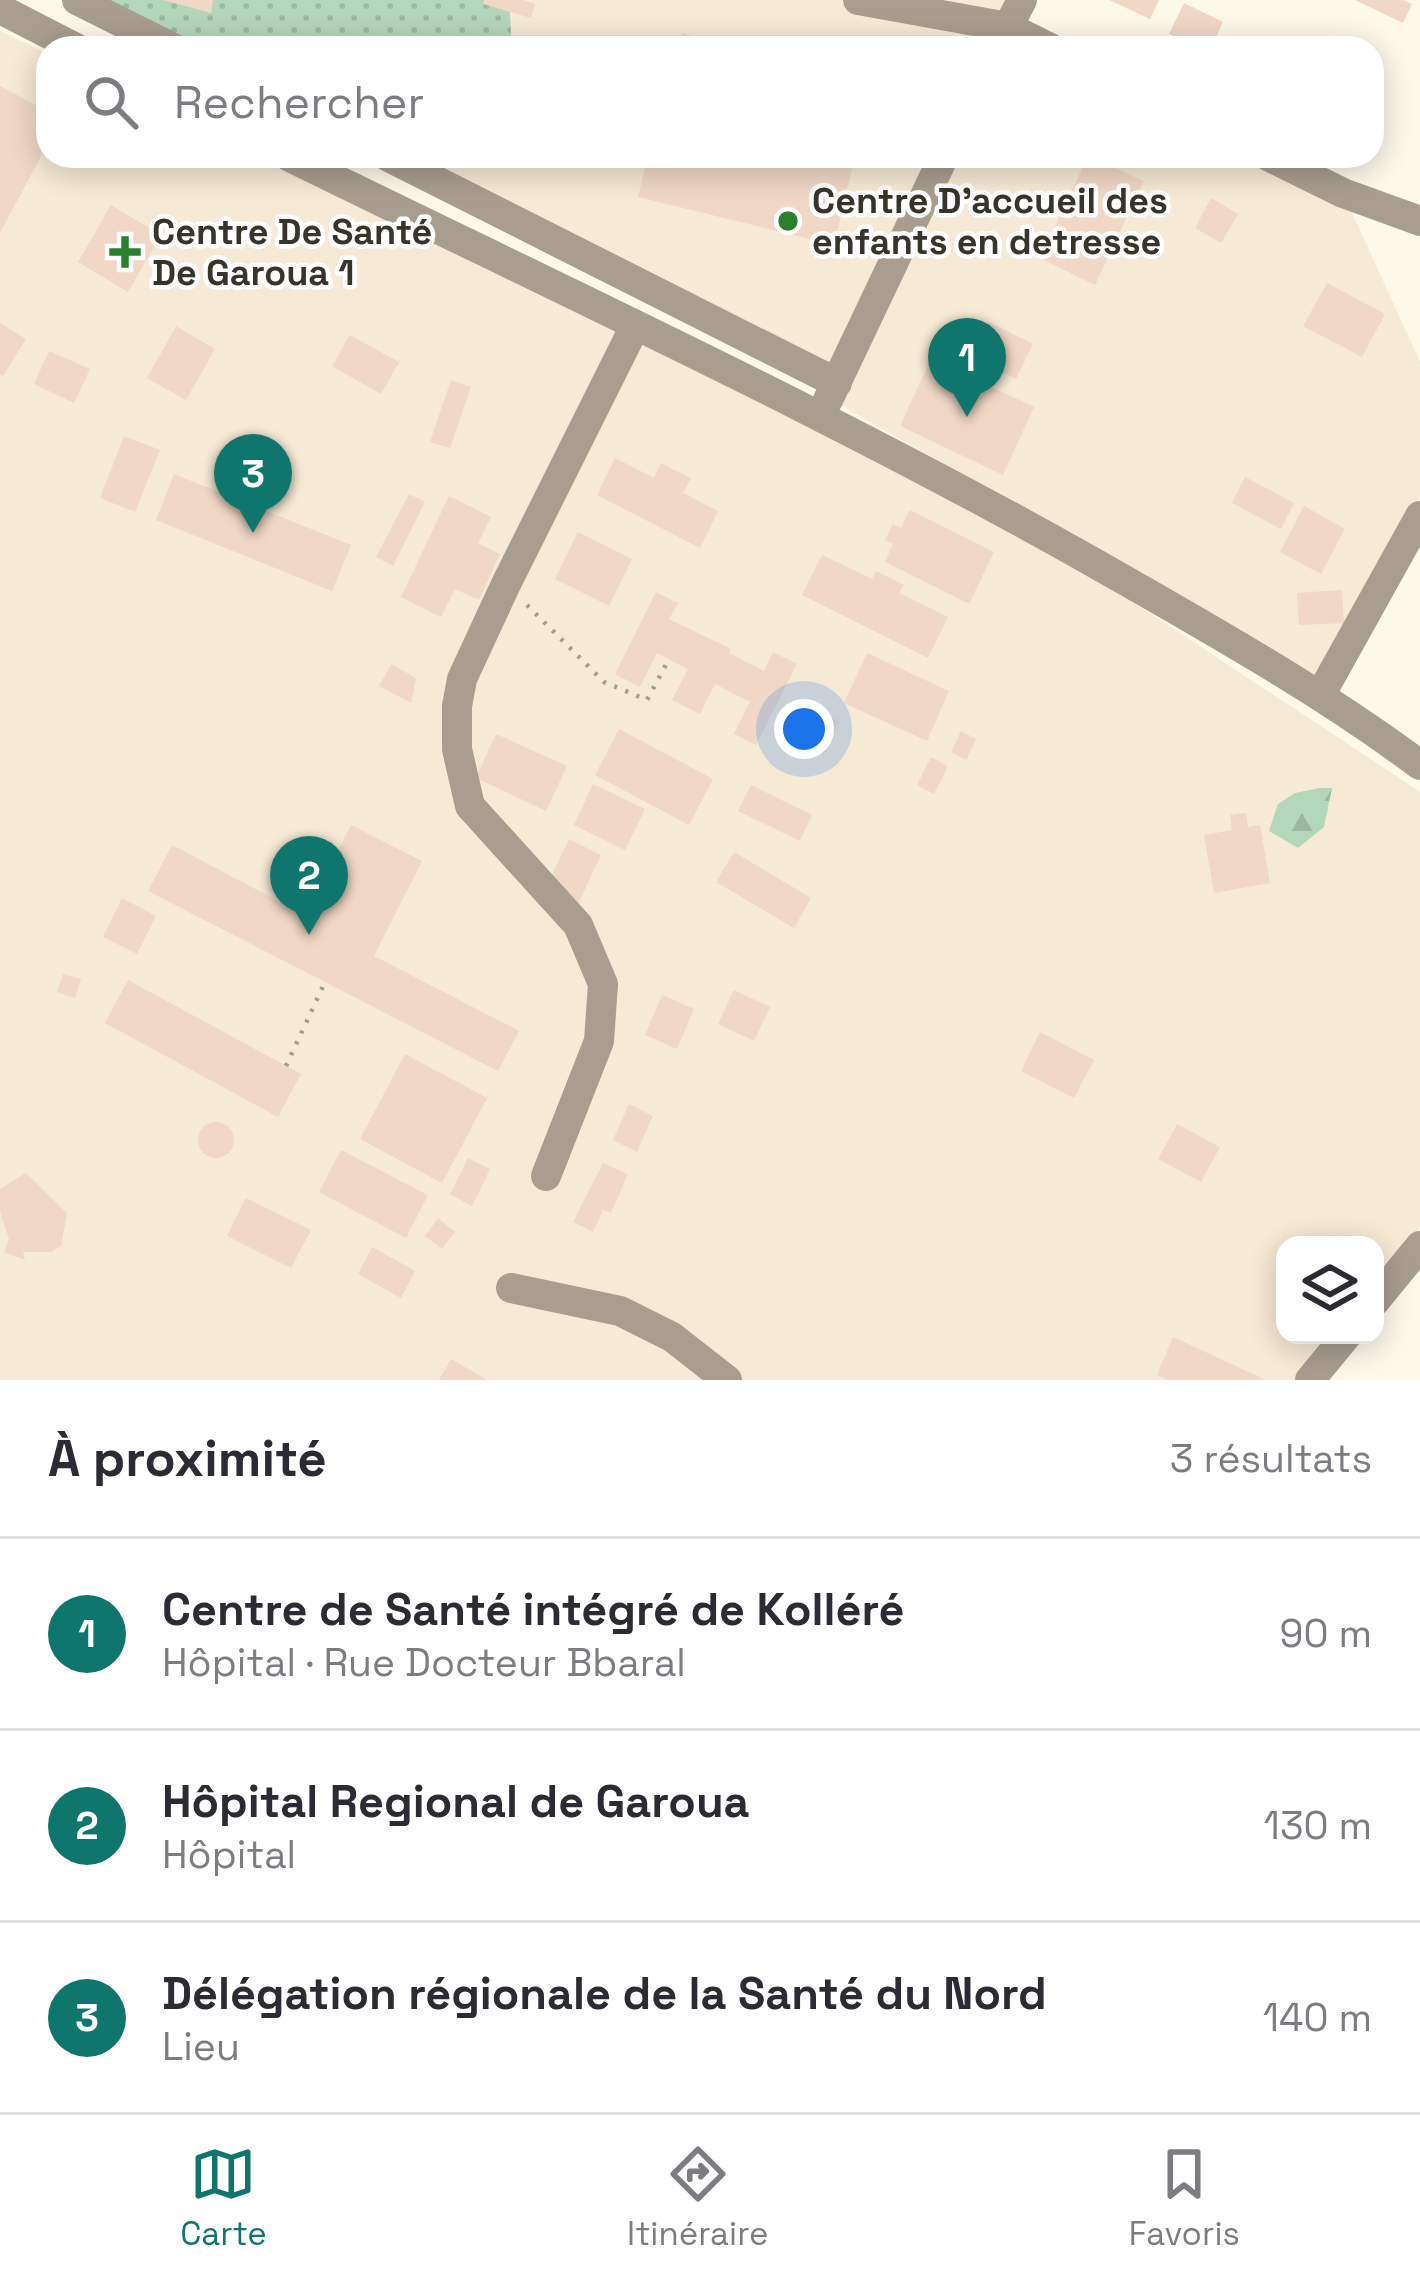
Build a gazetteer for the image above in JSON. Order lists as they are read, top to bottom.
{
  "places": {
    "other": ["Centre D'accueil des enfants en detresse"],
    "health": ["Centre De Santé De Garoua 1"]
  },
  "page": {
    "search": "Rechercher",
    "pins": ["1", "3", "2"],
    "heading": ["À proximité", "3 résultats"],
    "list": [
      {
        "mark": "1",
        "name": "Centre de Santé intégré de Kolléré",
        "note": "Hôpital · Rue Docteur Bbaral",
        "value": "90 m"
      },
      {
        "mark": "2",
        "name": "Hôpital Regional de Garoua",
        "note": "Hôpital",
        "value": "130 m"
      },
      {
        "mark": "3",
        "name": "Délégation régionale de la Santé du Nord",
        "note": "Lieu",
        "value": "140 m"
      }
    ],
    "nav": ["Carte", "Itinéraire", "Favoris"]
  }
}
